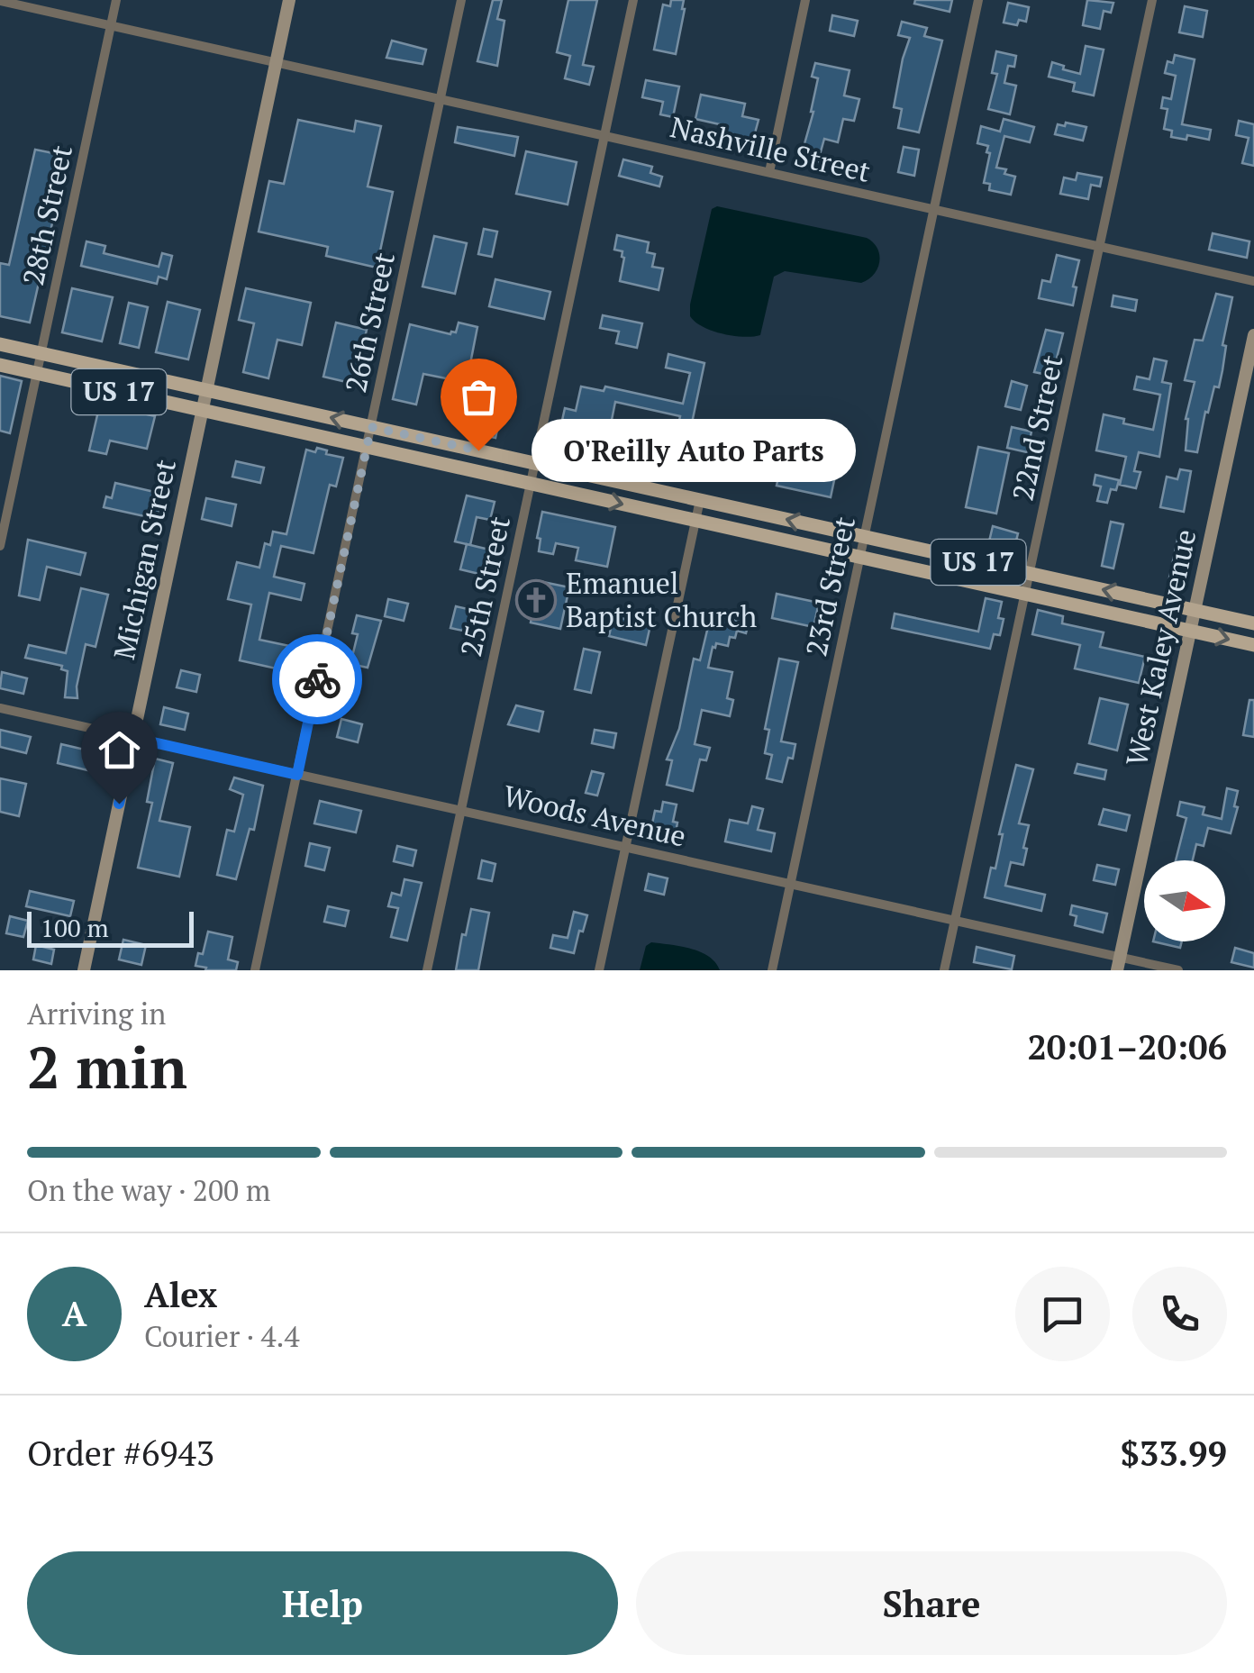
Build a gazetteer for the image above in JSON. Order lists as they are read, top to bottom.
{
  "streets": {
    "main road": ["US 17"],
    "street": [
      "Nashville Street",
      "28th Street",
      "26th Street",
      "22nd Street",
      "Michigan Street",
      "25th Street",
      "23rd Street",
      "West Kaley Avenue",
      "Woods Avenue"
    ]
  },
  "crossings": [
    ["Nashville Street", "28th Street"],
    ["Nashville Street", "26th Street"],
    ["Nashville Street", "22nd Street"],
    ["Nashville Street", "Michigan Street"],
    ["Nashville Street", "25th Street"],
    ["Nashville Street", "23rd Street"],
    ["28th Street", "US 17"],
    ["26th Street", "US 17"],
    ["26th Street", "Woods Avenue"],
    ["US 17", "22nd Street"],
    ["US 17", "Michigan Street"],
    ["US 17", "25th Street"],
    ["US 17", "23rd Street"],
    ["US 17", "West Kaley Avenue"],
    ["22nd Street", "Woods Avenue"],
    ["Michigan Street", "Woods Avenue"],
    ["25th Street", "Woods Avenue"],
    ["23rd Street", "Woods Avenue"],
    ["West Kaley Avenue", "Woods Avenue"]
  ],
  "places": {
    "other": ["O'Reilly Auto Parts"],
    "church": ["Emanuel Baptist Church"]
  },
  "scale_bar": "100 m",
  "north": "right",
  "page": {
    "bubble": "O'Reilly Auto Parts",
    "scale": "100 m",
    "heading": ["2 min", "Arriving in", "20:01–20:06"],
    "panel": [
      "Alex",
      "Courier · 4.4",
      "Order #6943",
      "$33.99"
    ],
    "bar": "On the way · 200 m",
    "round": "A",
    "buttons": ["Help", "Share"]
  }
}
